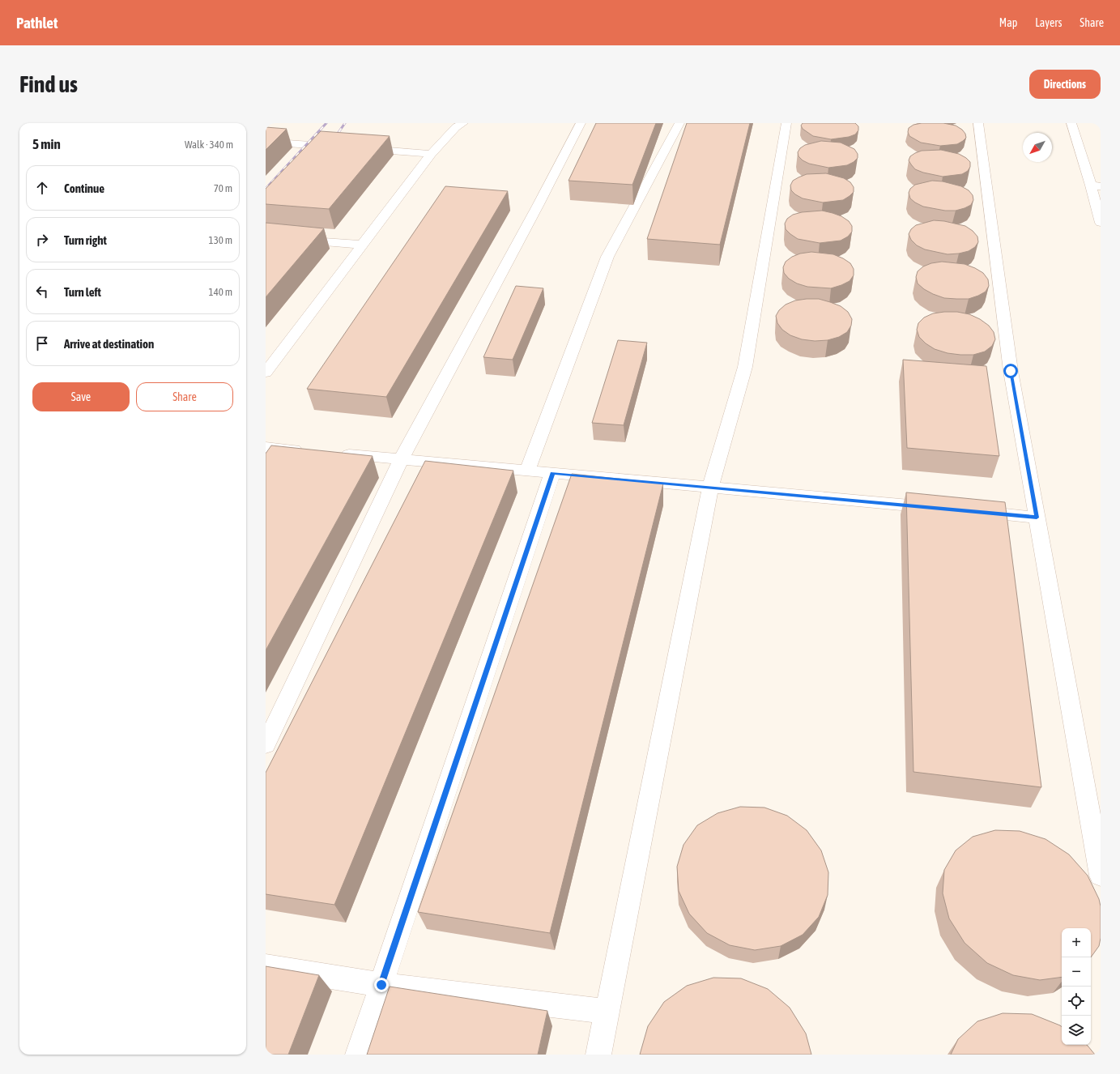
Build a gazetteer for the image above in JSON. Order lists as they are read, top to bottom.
{
  "north": "bottom left",
  "page": {
    "header": "Pathlet",
    "nav": ["Map", "Layers", "Share"],
    "buttons": [
      "Directions",
      ["Save", "Share"]
    ],
    "title": "Find us",
    "heading": ["5 min", "Walk · 340 m"],
    "list": [
      ["Continue", "70 m"],
      ["Turn right", "130 m"],
      ["Turn left", "140 m"],
      "Arrive at destination"
    ],
    "map_buttons": ["+", "−"]
  }
}
